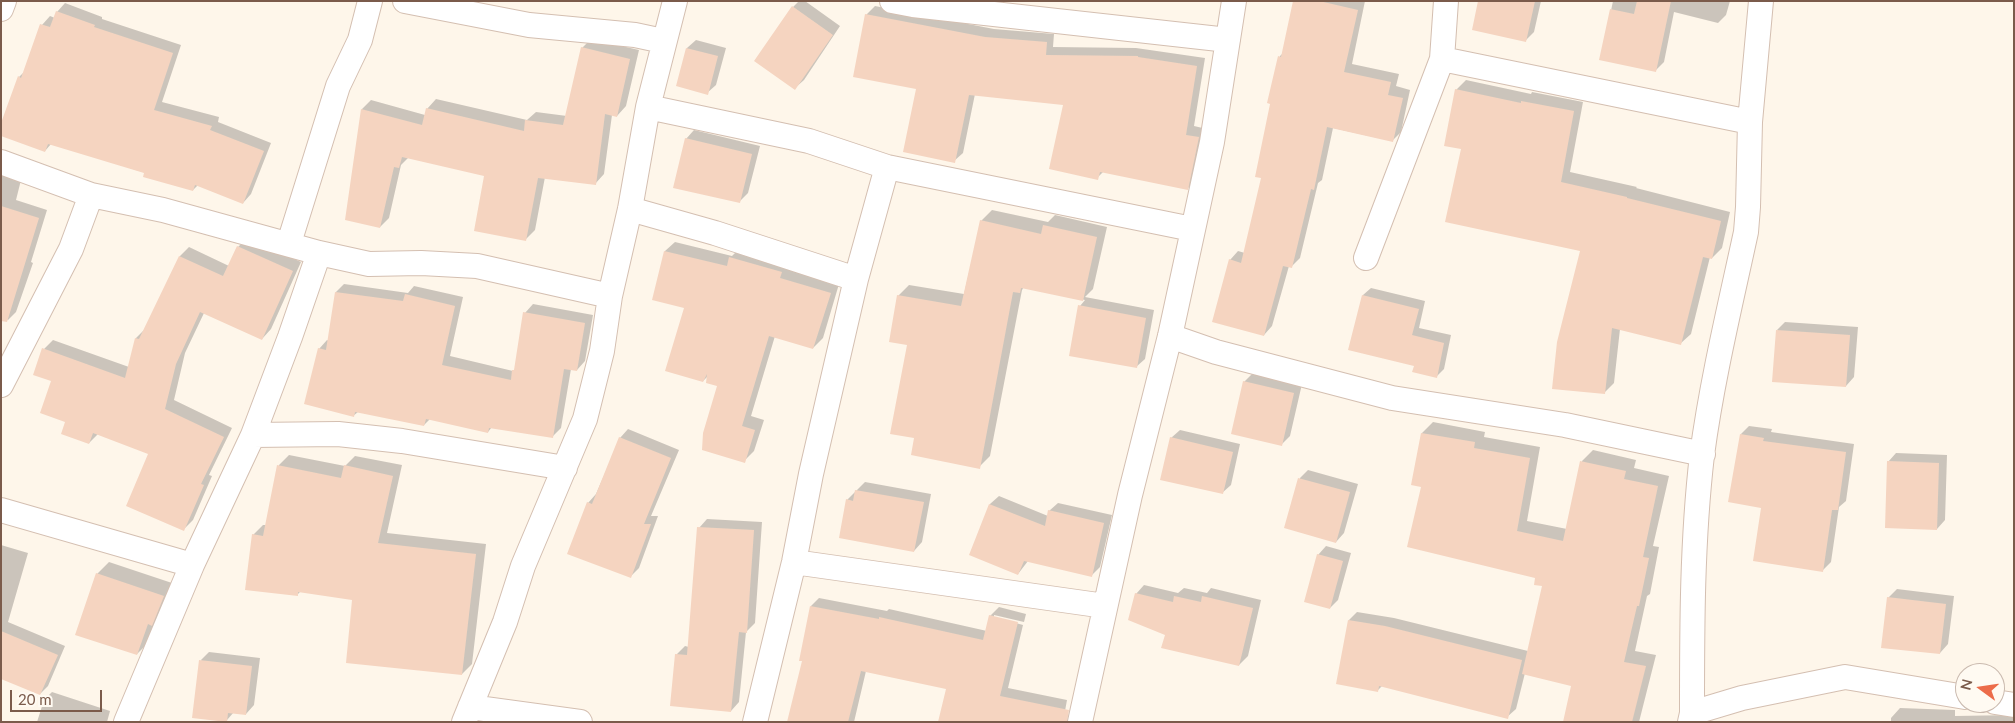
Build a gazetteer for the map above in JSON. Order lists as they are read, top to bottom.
{
  "scale_bar": "20 m",
  "north": "left"
}
